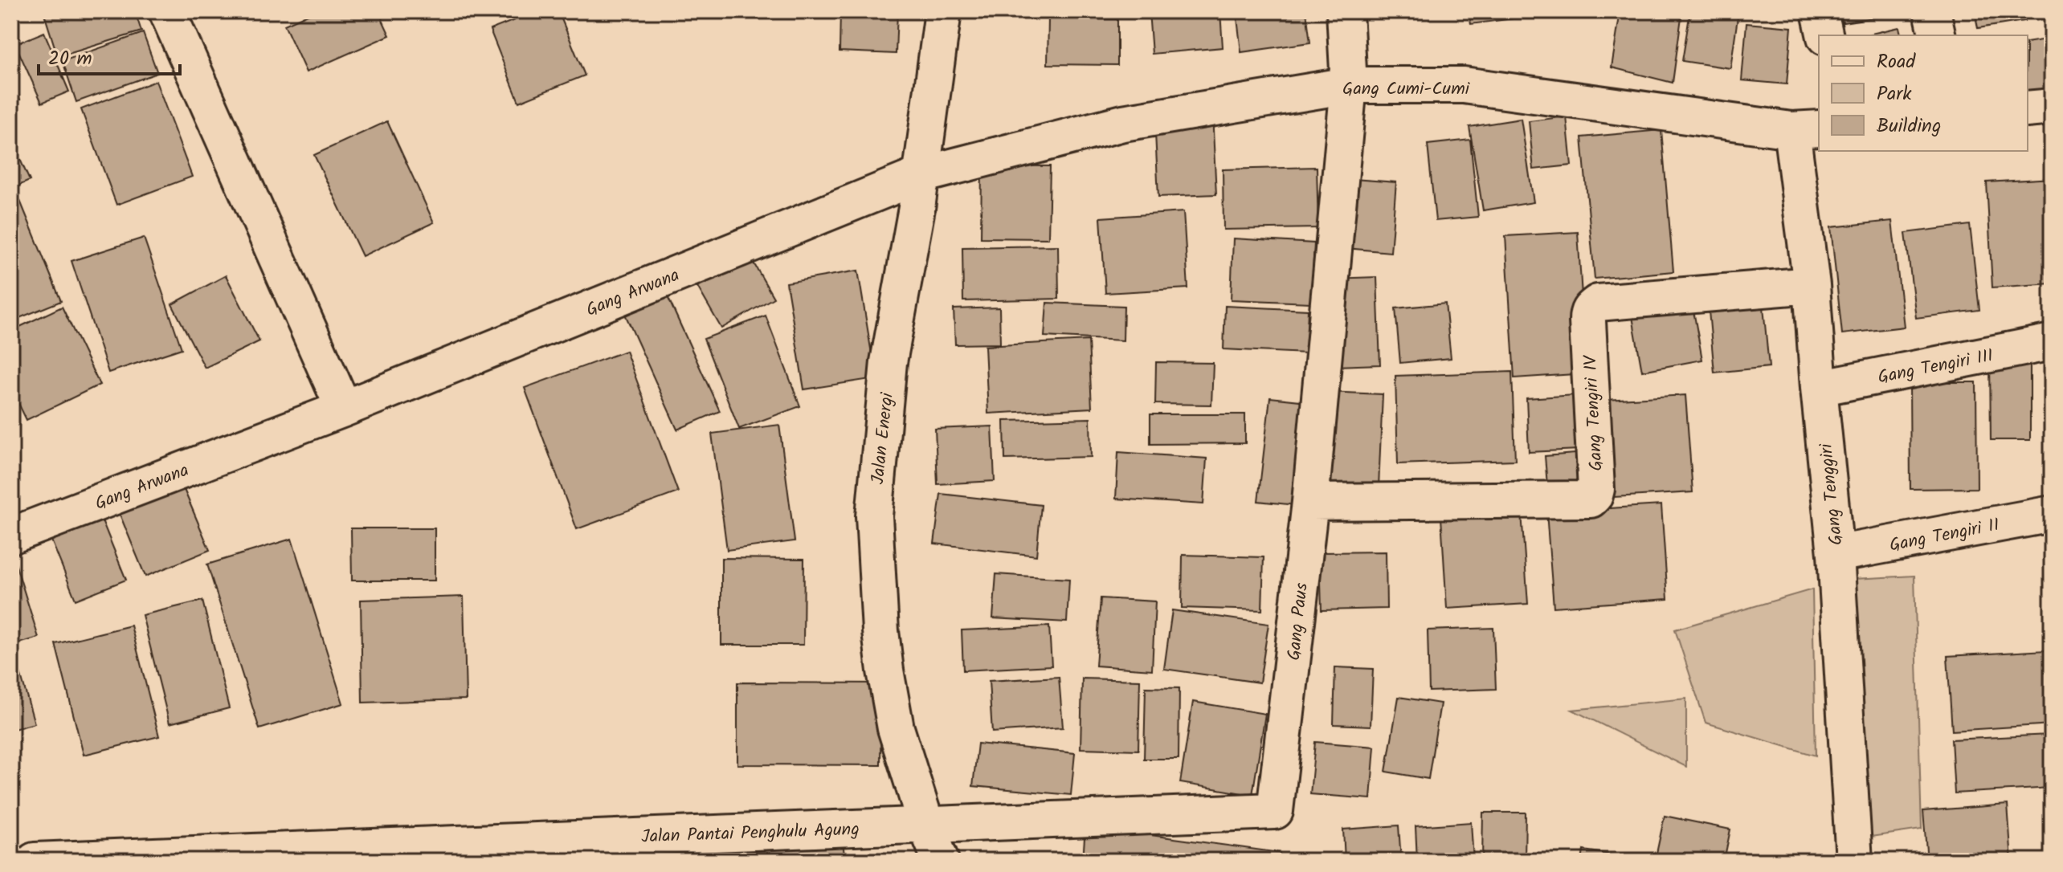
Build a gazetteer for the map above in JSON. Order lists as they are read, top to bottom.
{
  "streets": {
    "main road": [
      "Gang Cumi-Cumi",
      "Gang Arwana",
      "Gang Tengiri III",
      "Gang Tengiri IV",
      "Jalan Energi",
      "Gang Tenggiri",
      "Gang Tengiri II",
      "Gang Paus",
      "Jalan Pantai Penghulu Agung"
    ]
  },
  "crossings": [
    ["Gang Cumi-Cumi", "Gang Arwana"],
    ["Gang Cumi-Cumi", "Jalan Energi"],
    ["Gang Cumi-Cumi", "Gang Tenggiri"],
    ["Gang Cumi-Cumi", "Gang Paus"],
    ["Gang Arwana", "Jalan Energi"],
    ["Gang Tengiri III", "Gang Tenggiri"],
    ["Gang Tengiri IV", "Gang Tenggiri"],
    ["Gang Tengiri IV", "Gang Paus"],
    ["Jalan Energi", "Gang Paus"],
    ["Jalan Energi", "Jalan Pantai Penghulu Agung"],
    ["Gang Tenggiri", "Gang Tengiri II"],
    ["Gang Paus", "Jalan Pantai Penghulu Agung"]
  ],
  "legend": ["Road", "Park", "Building"],
  "scale_bar": "20 m"
}
